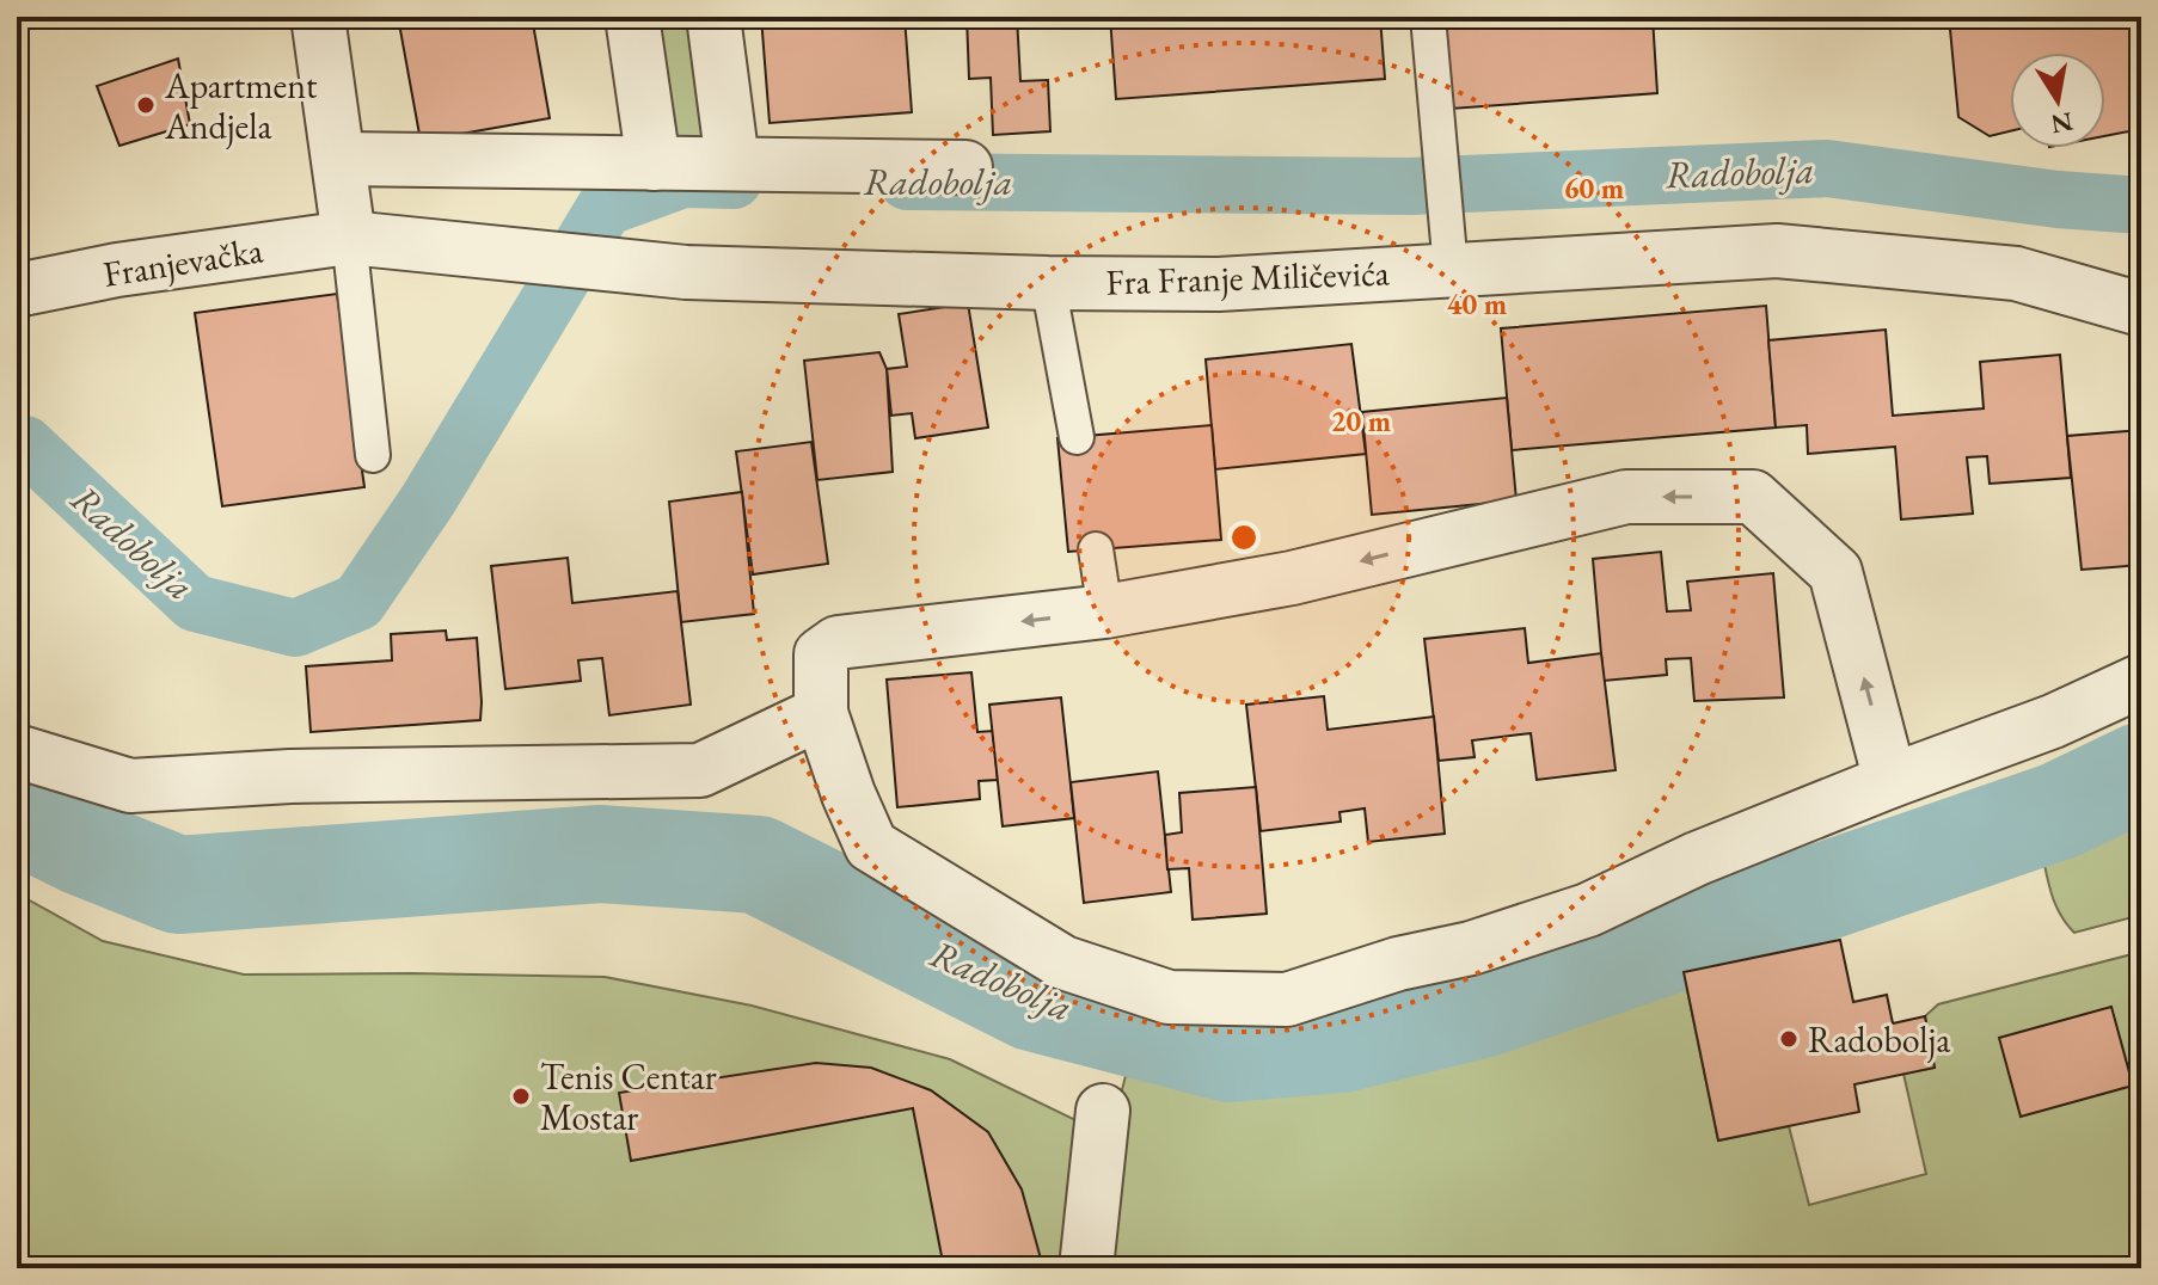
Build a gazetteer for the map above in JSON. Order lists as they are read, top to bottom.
{
  "streets": {
    "street": ["Franjevačka", "Fra Franje Miličevića"]
  },
  "crossings": [
    ["Franjevačka", "Fra Franje Miličevića"]
  ],
  "water": ["Radobolja"],
  "places": ["Apartment Andjela", "Radobolja", "Tenis Centar Mostar"],
  "north": "bottom",
  "rings": ["60 m", "40 m", "20 m"]
}
